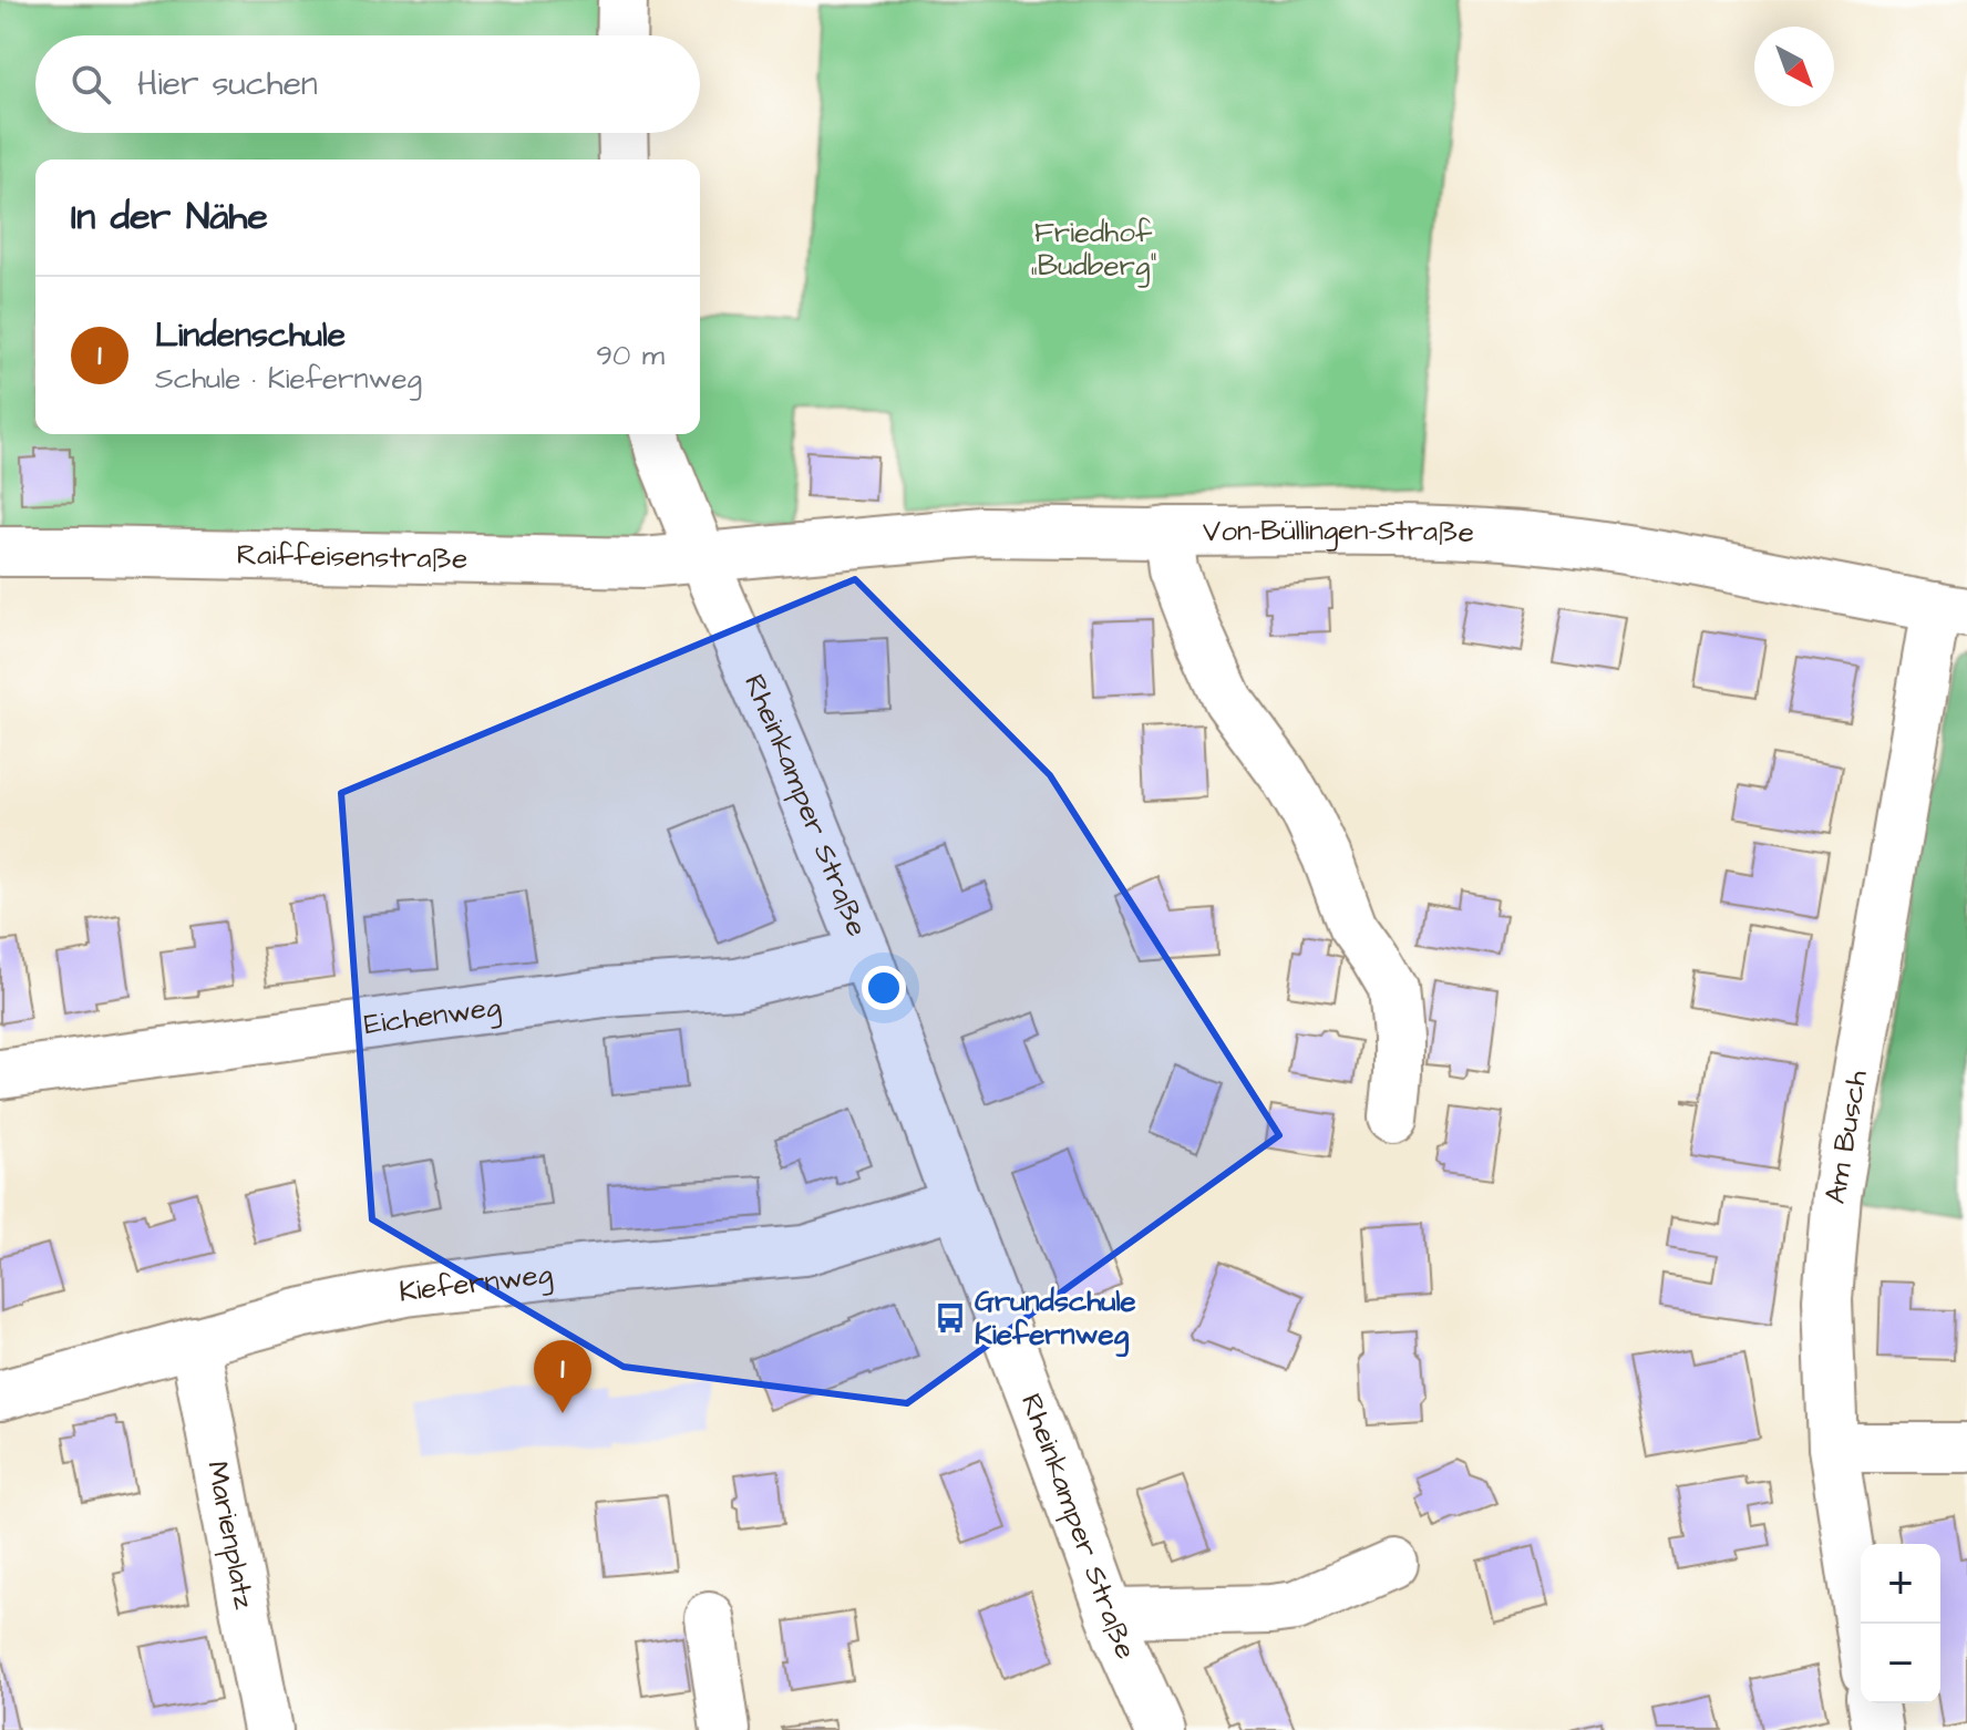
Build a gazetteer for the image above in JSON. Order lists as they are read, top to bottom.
{
  "streets": {
    "street": [
      "Von-Büllingen-Straße",
      "Raiffeisenstraße",
      "Rheinkamper Straße",
      "Eichenweg",
      "Am Busch",
      "Kiefernweg",
      "Marienplatz"
    ]
  },
  "crossings": [
    ["Von-Büllingen-Straße", "Raiffeisenstraße"],
    ["Von-Büllingen-Straße", "Rheinkamper Straße"],
    ["Von-Büllingen-Straße", "Am Busch"],
    ["Raiffeisenstraße", "Rheinkamper Straße"],
    ["Rheinkamper Straße", "Eichenweg"],
    ["Rheinkamper Straße", "Kiefernweg"],
    ["Kiefernweg", "Marienplatz"]
  ],
  "parks": ["Friedhof „Budberg“"],
  "places": {
    "bus stop": ["Grundschule Kiefernweg"]
  },
  "north": "bottom right",
  "page": {
    "search": "Hier suchen",
    "heading": "In der Nähe",
    "list": [
      {
        "mark": "1",
        "name": "Lindenschule",
        "note": "Schule · Kiefernweg",
        "value": "90 m"
      }
    ],
    "pins": "1",
    "map_buttons": ["+", "−"]
  }
}
